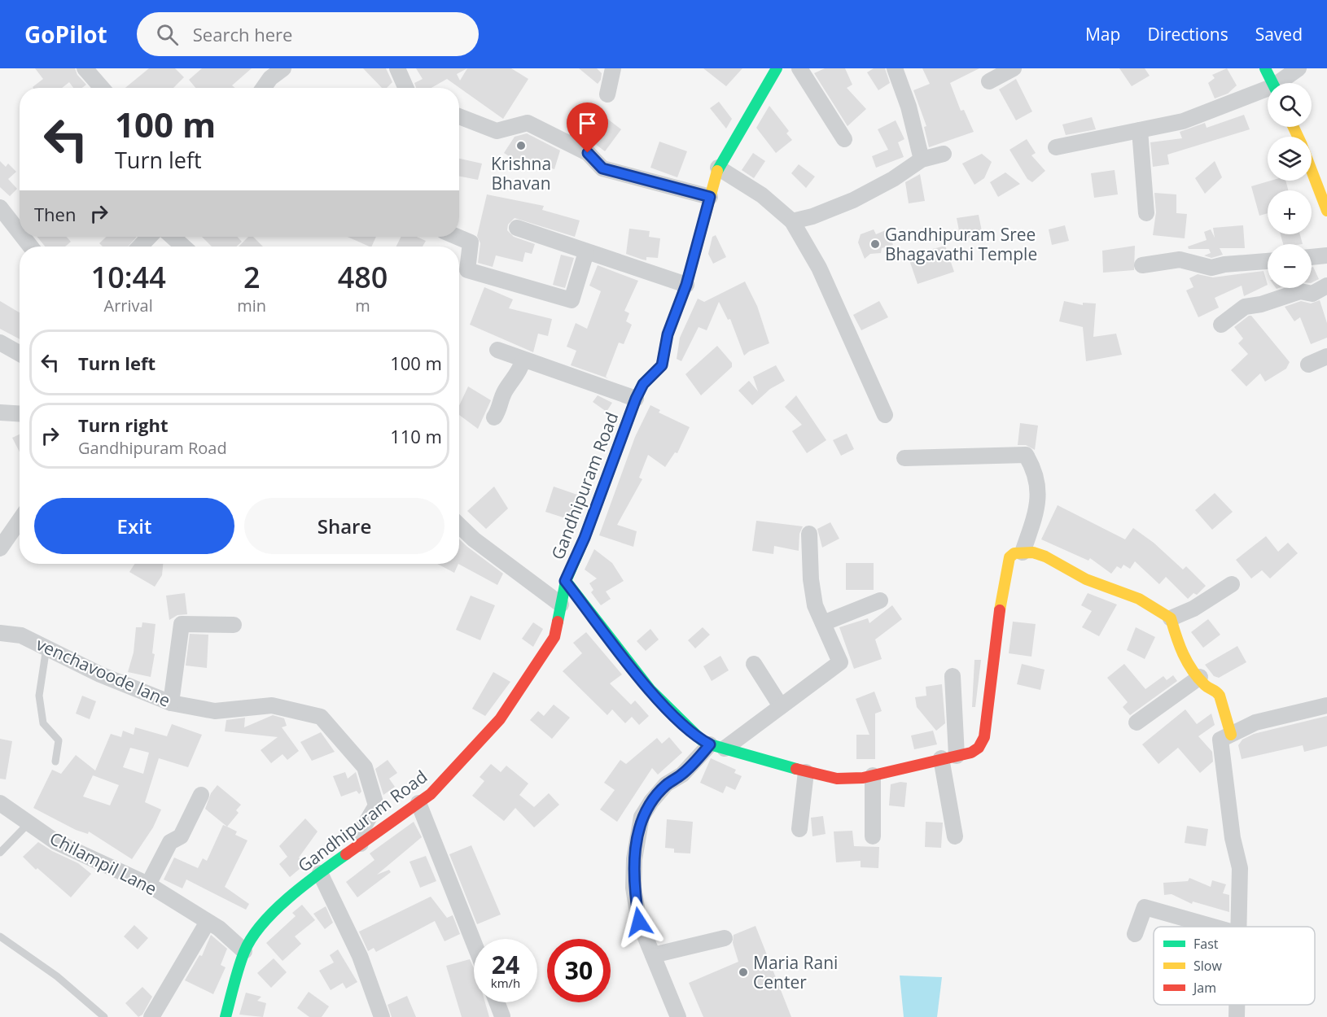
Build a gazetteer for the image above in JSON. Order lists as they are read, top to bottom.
{
  "streets": {
    "street": ["Gandhipuram Road", "venchavoode lane", "Chilampil Lane"]
  },
  "crossings": [
    ["Gandhipuram Road", "venchavoode lane"],
    ["Gandhipuram Road", "Chilampil Lane"]
  ],
  "places": ["Krishna Bhavan", "Gandhipuram Sree Bhagavathi Temple", "Maria Rani Center"],
  "legend": ["Fast", "Slow", "Jam"],
  "page": {
    "header": "GoPilot",
    "search": "Search here",
    "nav": ["Map", "Directions", "Saved"],
    "map_buttons": ["+", "−"],
    "turn": ["100 m", "Turn left"],
    "then": "Then",
    "eta": [
      "10:44",
      "Arrival",
      "2",
      "min",
      "480",
      "m"
    ],
    "list": [
      {
        "name": "Turn left",
        "value": "100 m"
      },
      {
        "name": "Turn right",
        "note": "Gandhipuram Road",
        "value": "110 m"
      }
    ],
    "buttons": ["Exit", "Share"],
    "speed": "24 km/h",
    "limit": "30"
  }
}
